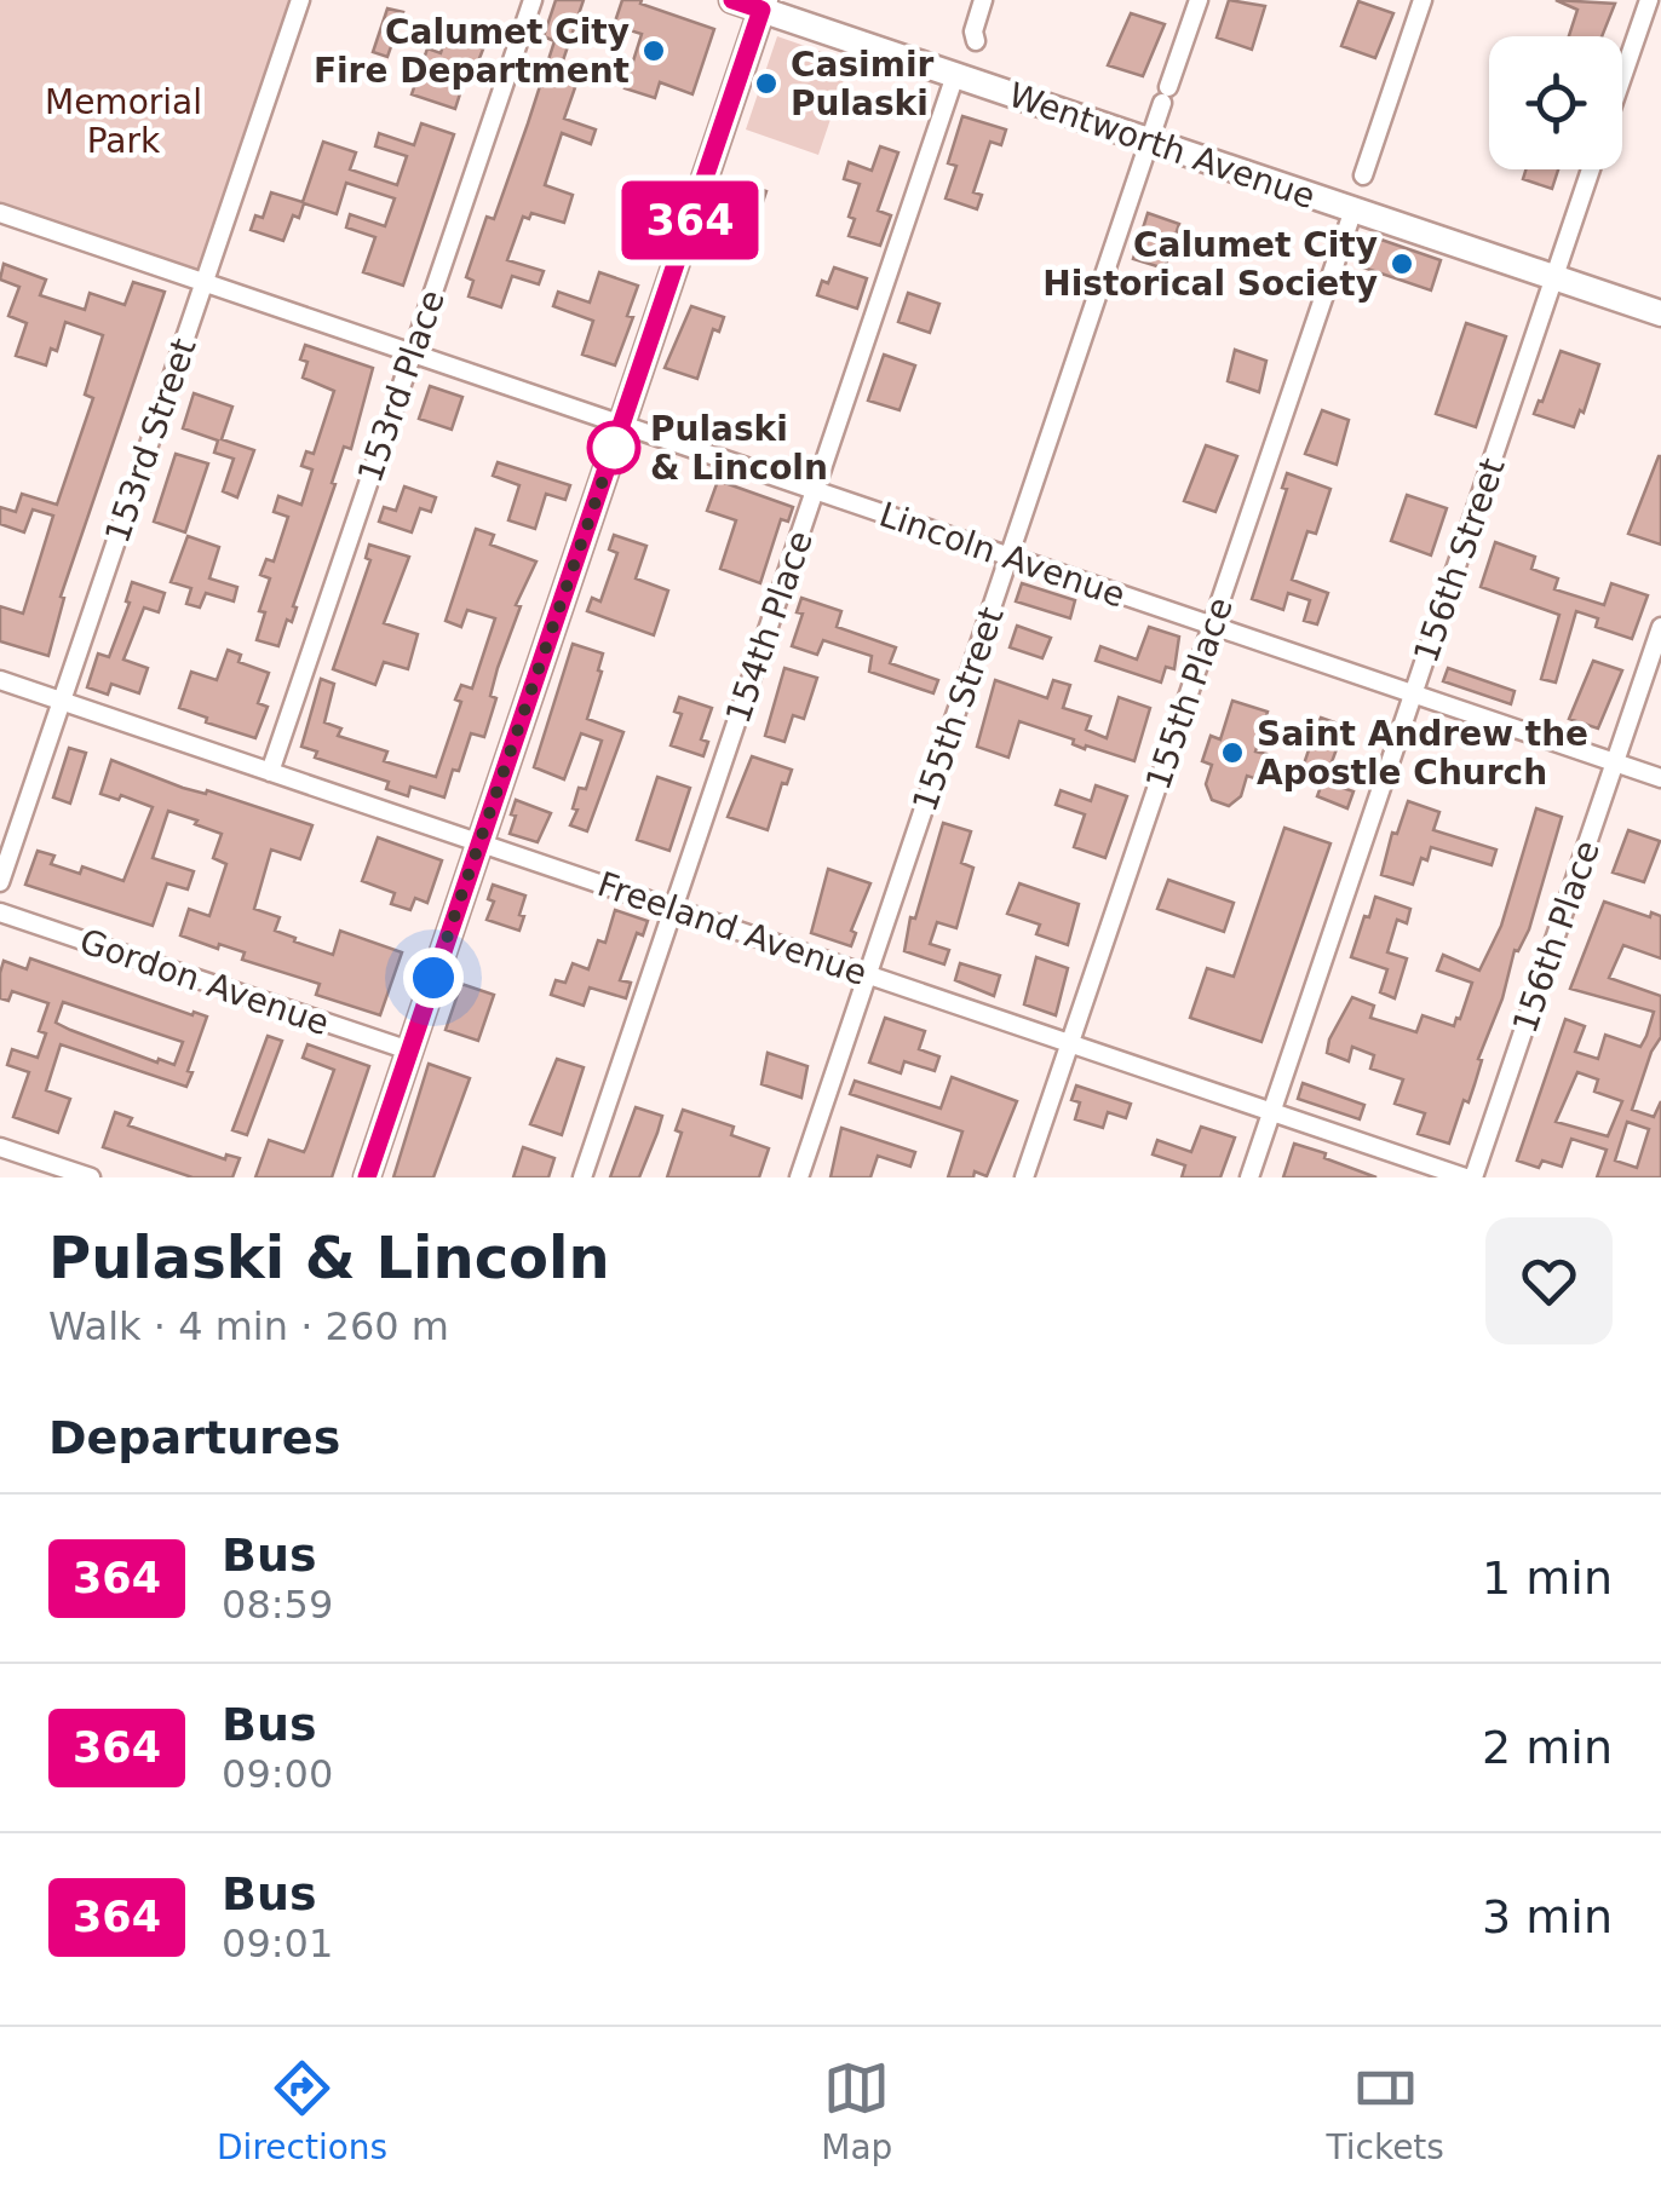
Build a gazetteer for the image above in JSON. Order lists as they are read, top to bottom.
{
  "streets": {
    "street": [
      "Wentworth Avenue",
      "153rd Place",
      "153rd Street",
      "Lincoln Avenue",
      "156th Street",
      "154th Place",
      "155th Place",
      "155th Street",
      "Freeland Avenue",
      "156th Place",
      "Gordon Avenue"
    ]
  },
  "crossings": [
    ["Wentworth Avenue", "156th Street"],
    ["Wentworth Avenue", "154th Place"],
    ["Wentworth Avenue", "155th Place"],
    ["Wentworth Avenue", "155th Street"],
    ["153rd Place", "Lincoln Avenue"],
    ["153rd Place", "Freeland Avenue"],
    ["153rd Street", "Lincoln Avenue"],
    ["153rd Street", "Freeland Avenue"],
    ["Lincoln Avenue", "156th Street"],
    ["Lincoln Avenue", "154th Place"],
    ["Lincoln Avenue", "155th Place"],
    ["Lincoln Avenue", "155th Street"],
    ["Lincoln Avenue", "156th Place"],
    ["156th Street", "Freeland Avenue"],
    ["154th Place", "Freeland Avenue"],
    ["155th Place", "Freeland Avenue"],
    ["155th Street", "Freeland Avenue"],
    ["Freeland Avenue", "156th Place"]
  ],
  "parks": ["Memorial Park"],
  "places": [
    "Calumet City Fire Department",
    "Casimir Pulaski",
    "Calumet City Historical Society",
    "Pulaski & Lincoln",
    "Saint Andrew the Apostle Church"
  ],
  "lines": ["bus line 364"],
  "page": {
    "on_map": "364",
    "heading": [
      ["Pulaski & Lincoln", "Walk · 4 min · 260 m"],
      "Departures"
    ],
    "list": [
      {
        "mark": "364",
        "name": "Bus",
        "note": "08:59",
        "value": "1 min"
      },
      {
        "mark": "364",
        "name": "Bus",
        "note": "09:00",
        "value": "2 min"
      },
      {
        "mark": "364",
        "name": "Bus",
        "note": "09:01",
        "value": "3 min"
      }
    ],
    "tabs": ["Directions", "Map", "Tickets"]
  }
}
